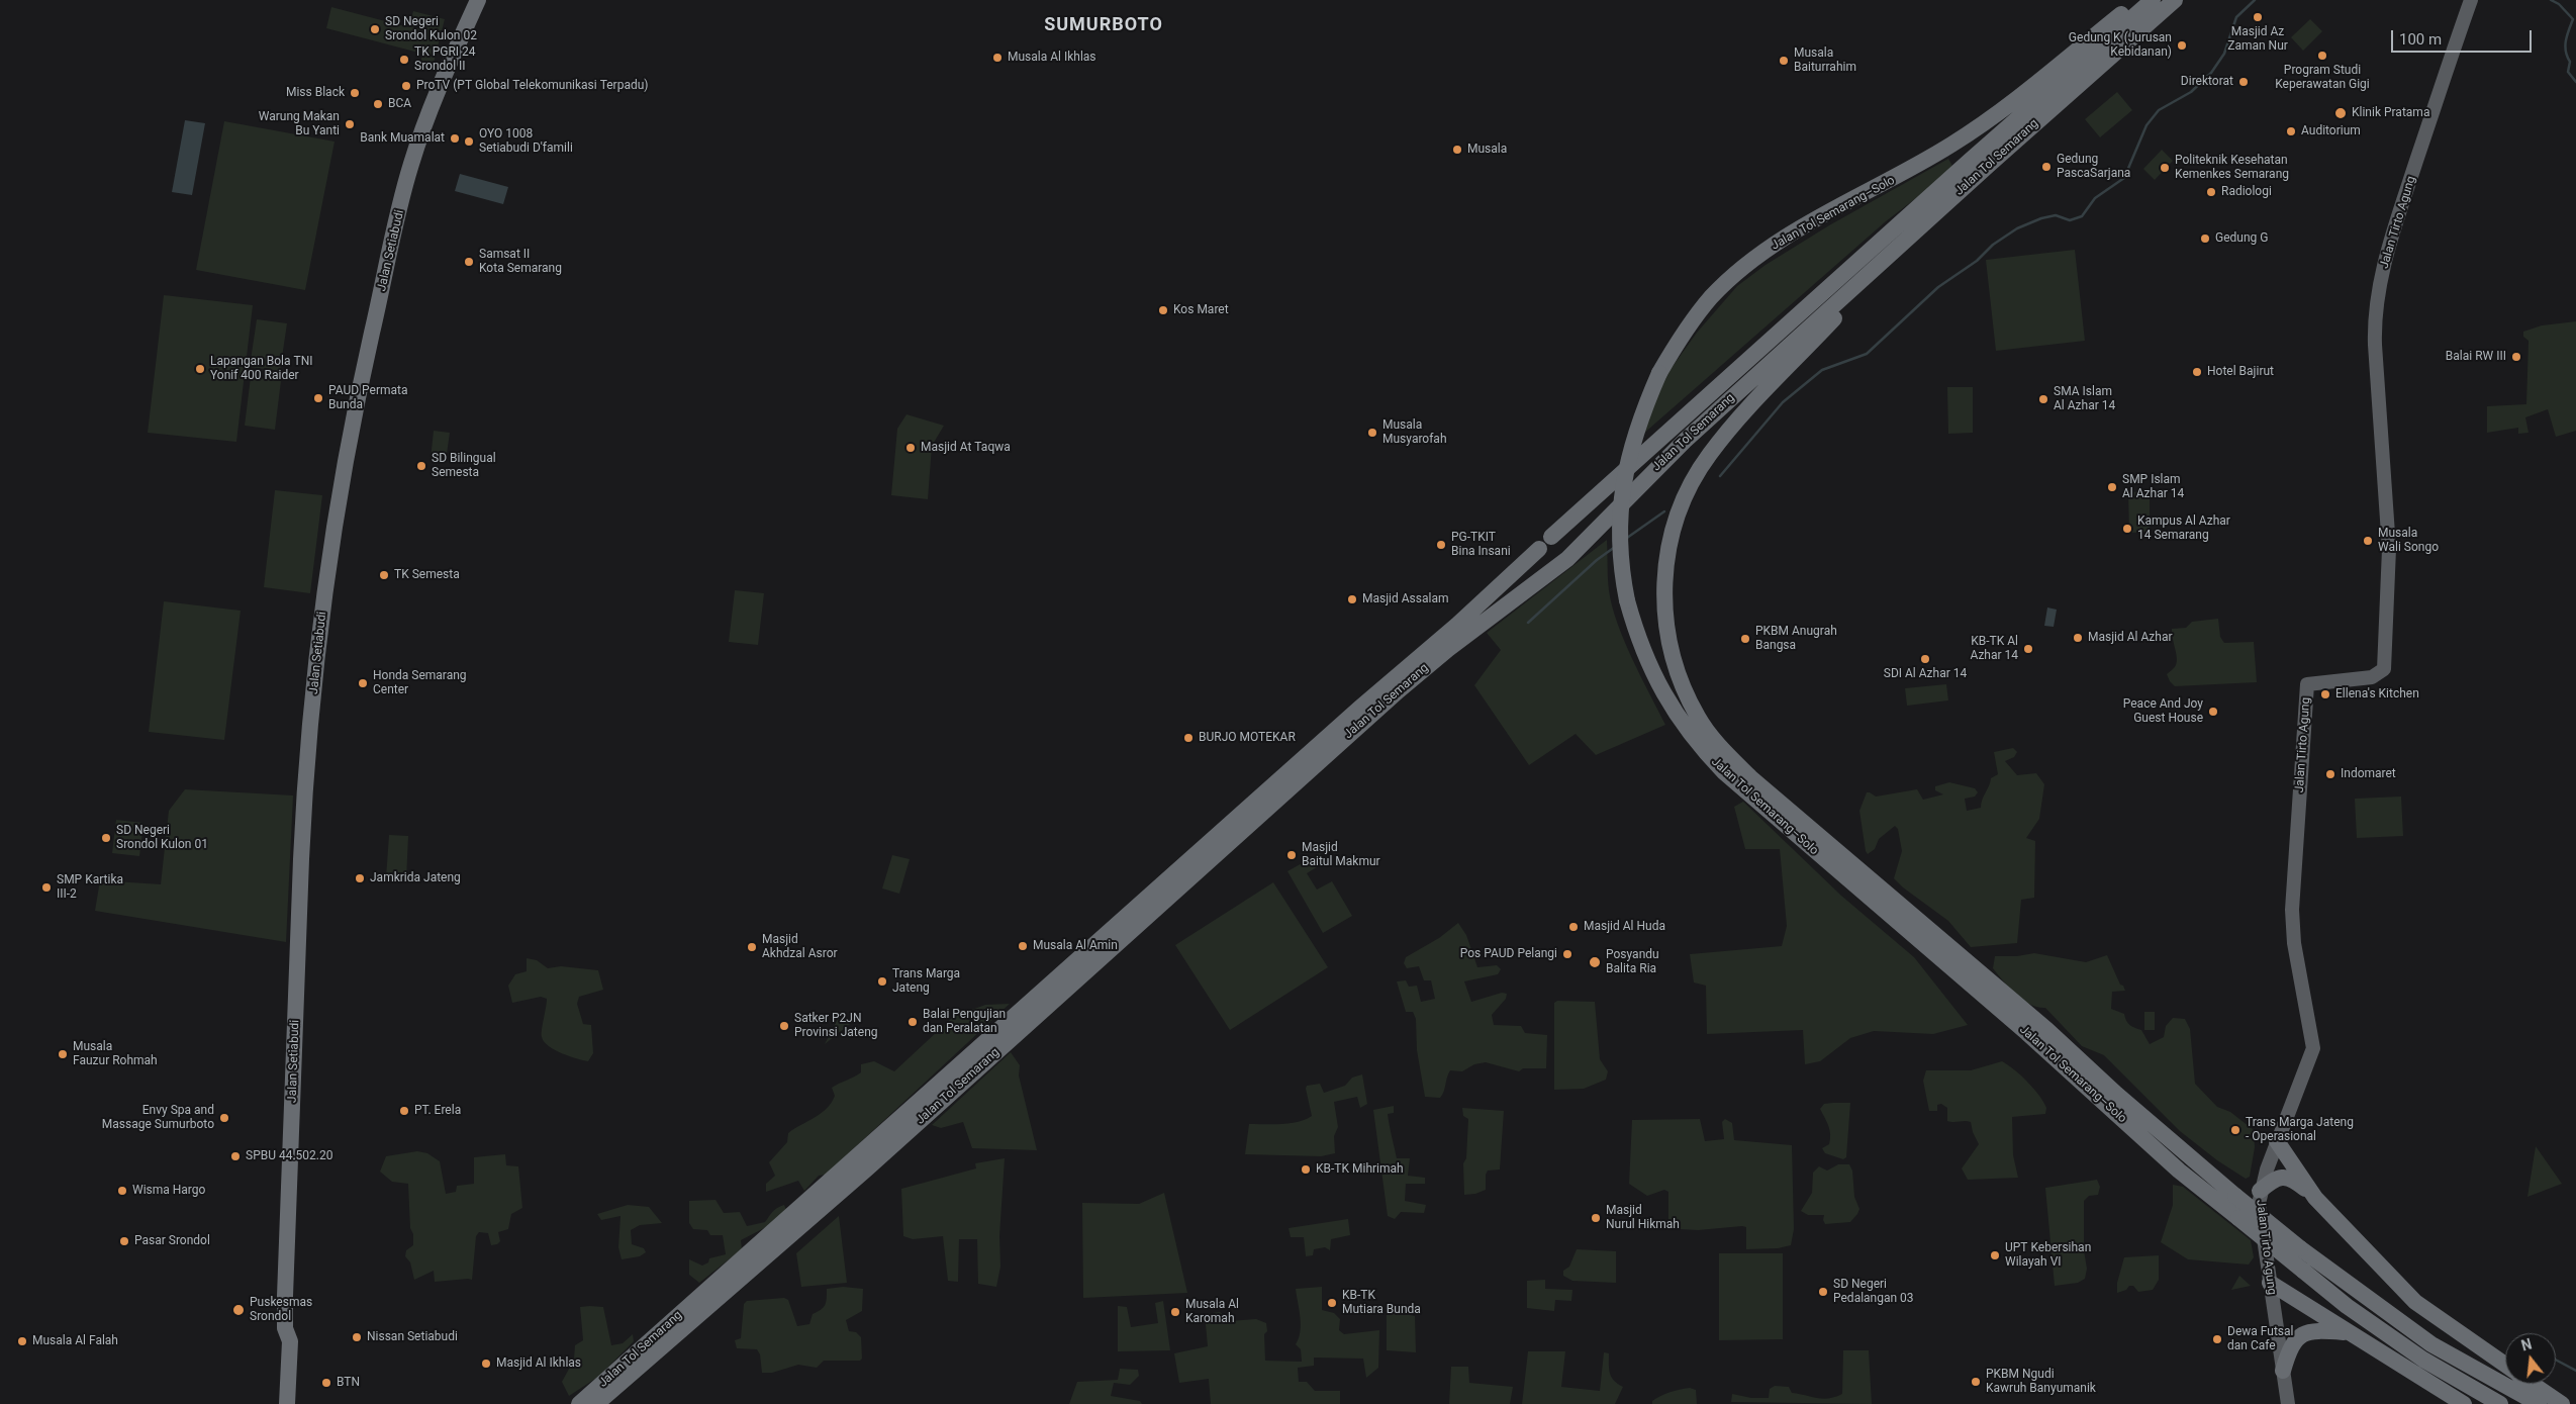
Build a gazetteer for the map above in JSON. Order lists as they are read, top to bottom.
{
  "streets": {
    "highway": ["Jalan Tol Semarang", "Jalan Tol Semarang–Solo", "Jalan Setiabudi"],
    "main road": ["Jalan Tirto Agung"]
  },
  "crossings": [
    ["Jalan Tol Semarang", "Jalan Tol Semarang–Solo"]
  ],
  "districts": ["SUMURBOTO"],
  "places": [
    "Masjid Az Zaman Nur",
    "SD Negeri Srondol Kulon 02",
    "Gedung K (Jurusan Kebidanan)",
    "Program Studi Keperawatan Gigi",
    "Musala Al Ikhlas",
    "TK PGRI 24 Srondol II",
    "Musala Baiturrahim",
    "Direktorat",
    "ProTV (PT Global Telekomunikasi Terpadu)",
    "Miss Black",
    "BCA",
    "Klinik Pratama",
    "Warung Makan Bu Yanti",
    "Auditorium",
    "Bank Muamalat",
    "OYO 1008 Setiabudi D'famili",
    "Musala",
    "Gedung PascaSarjana",
    "Politeknik Kesehatan Kemenkes Semarang",
    "Radiologi",
    "Gedung G",
    "Samsat II Kota Semarang",
    "Kos Maret",
    "Balai RW III",
    "Lapangan Bola TNI Yonif 400 Raider",
    "Hotel Bajirut",
    "PAUD Permata Bunda",
    "SMA Islam Al Azhar 14",
    "Musala Musyarofah",
    "Masjid At Taqwa",
    "SD Bilingual Semesta",
    "SMP Islam Al Azhar 14",
    "Kampus Al Azhar 14 Semarang",
    "Musala Wali Songo",
    "PG-TKIT Bina Insani",
    "TK Semesta",
    "Masjid Assalam",
    "Masjid Al Azhar",
    "PKBM Anugrah Bangsa",
    "KB-TK Al Azhar 14",
    "SDI Al Azhar 14",
    "Honda Semarang Center",
    "Ellena's Kitchen",
    "Peace And Joy Guest House",
    "BURJO MOTEKAR",
    "Indomaret",
    "SD Negeri Srondol Kulon 01",
    "Masjid Baitul Makmur",
    "Jamkrida Jateng",
    "SMP Kartika III-2",
    "Masjid Al Huda",
    "Musala Al Amin",
    "Masjid Akhdzal Asror",
    "Pos PAUD Pelangi",
    "Posyandu Balita Ria",
    "Trans Marga Jateng",
    "Balai Pengujian dan Peralatan",
    "Satker P2JN Provinsi Jateng",
    "Musala Fauzur Rohmah",
    "PT. Erela",
    "Envy Spa and Massage Sumurboto",
    "Trans Marga Jateng - Operasional",
    "SPBU 44.502.20",
    "KB-TK Mihrimah",
    "Wisma Hargo",
    "Masjid Nurul Hikmah",
    "Pasar Srondol",
    "UPT Kebersihan Wilayah VI",
    "SD Negeri Pedalangan 03",
    "KB-TK Mutiara Bunda",
    "Puskesmas Srondol",
    "Musala Al Karomah",
    "Nissan Setiabudi",
    "Dewa Futsal dan Cafe",
    "Musala Al Falah",
    "Masjid Al Ikhlas",
    "PKBM Ngudi Kawruh Banyumanik",
    "BTN"
  ],
  "scale_bar": "100 m",
  "north": "top"
}
